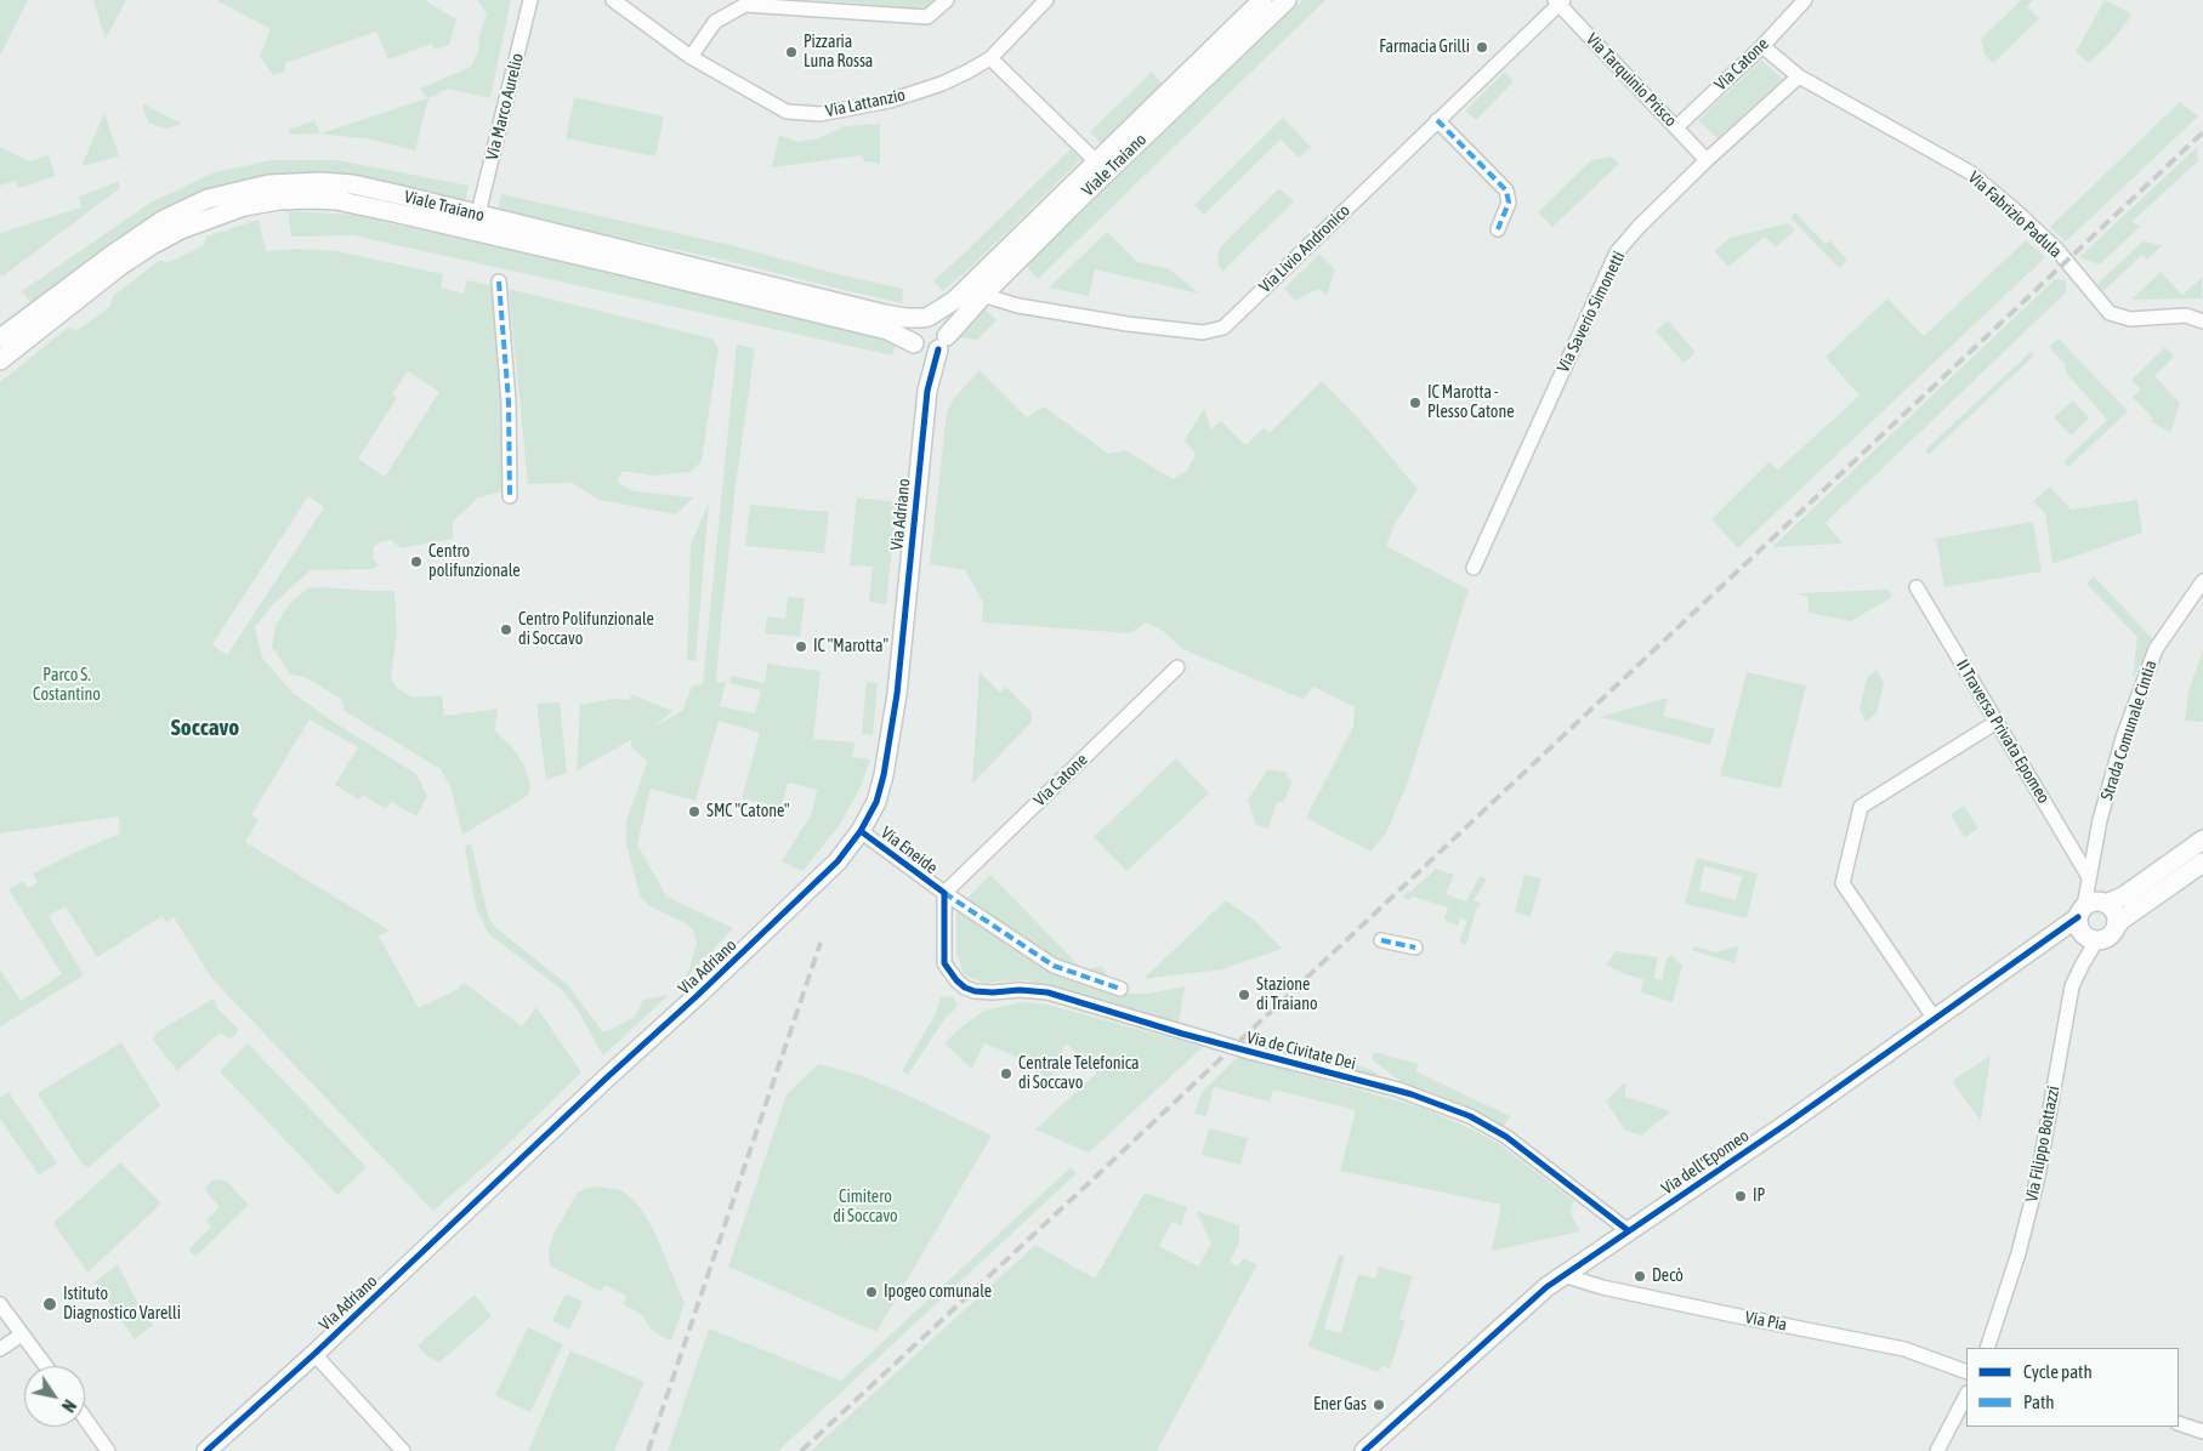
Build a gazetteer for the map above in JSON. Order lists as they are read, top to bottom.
{
  "streets": {
    "main road": ["Viale Traiano", "Via Adriano", "Via dell'Epomeo"],
    "street": [
      "Via Catone",
      "Via Tarquinio Prisco",
      "Via Lattanzio",
      "Via Marco Aurelio",
      "Via Fabrizio Padula",
      "Via Livio Andronico",
      "Via Saverio Simonetti",
      "Strada Comunale Cintia",
      "II Traversa Privata Epomeo",
      "Via Eneide",
      "Via de Civitate Dei",
      "Via Filippo Bottazzi",
      "Via Pia"
    ]
  },
  "crossings": [
    ["Via Catone", "Via Tarquinio Prisco"],
    ["Via Catone", "Via Fabrizio Padula"],
    ["Via Catone", "Via Eneide"],
    ["Via Tarquinio Prisco", "Via Livio Andronico"],
    ["Via Tarquinio Prisco", "Via Saverio Simonetti"],
    ["Via Marco Aurelio", "Viale Traiano"],
    ["Viale Traiano", "Via Livio Andronico"],
    ["Viale Traiano", "Via Adriano"],
    ["Via Fabrizio Padula", "Via Saverio Simonetti"],
    ["Via Adriano", "Via Eneide"],
    ["Strada Comunale Cintia", "II Traversa Privata Epomeo"],
    ["Strada Comunale Cintia", "Via Filippo Bottazzi"],
    ["Strada Comunale Cintia", "Via dell'Epomeo"],
    ["Via Eneide", "Via de Civitate Dei"],
    ["Via de Civitate Dei", "Via dell'Epomeo"],
    ["Via Filippo Bottazzi", "Via dell'Epomeo"],
    ["Via dell'Epomeo", "Via Pia"]
  ],
  "districts": ["Soccavo"],
  "parks": ["Parco S. Costantino", "Cimitero di Soccavo"],
  "places": [
    "Farmacia Grilli",
    "Pizzaria Luna Rossa",
    "IC Marotta - Plesso Catone",
    "Centro polifunzionale",
    "Centro Polifunzionale di Soccavo",
    "IC \"Marotta\"",
    "SMC \"Catone\"",
    "Stazione di Traiano",
    "Centrale Telefonica di Soccavo",
    "IP",
    "Decò",
    "Ipogeo comunale",
    "Istituto Diagnostico Varelli",
    "Ener Gas"
  ],
  "legend": ["Cycle path", "Path"],
  "north": "bottom right"
}
